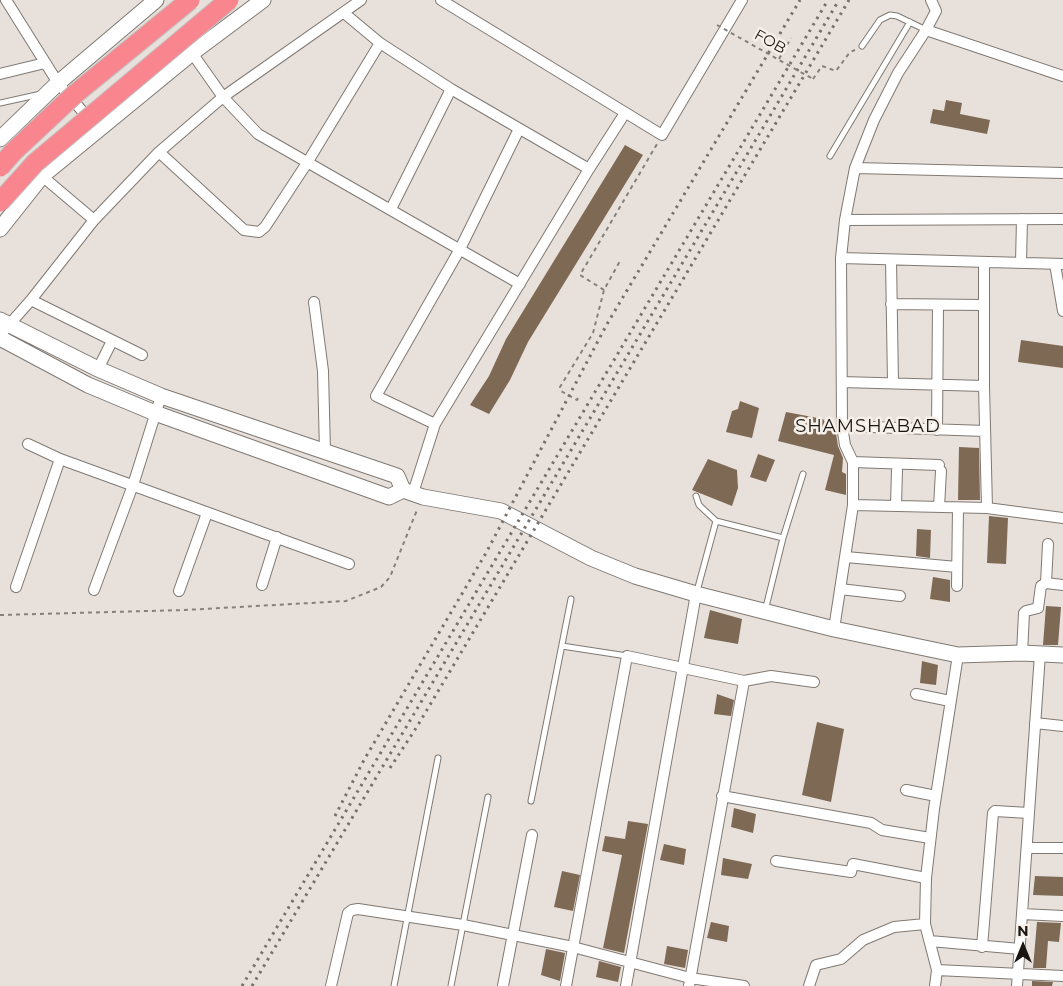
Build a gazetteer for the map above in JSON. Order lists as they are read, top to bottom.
{
  "streets": {
    "path": ["FOB"]
  },
  "districts": ["SHAMSHABAD"],
  "north": "top"
}
